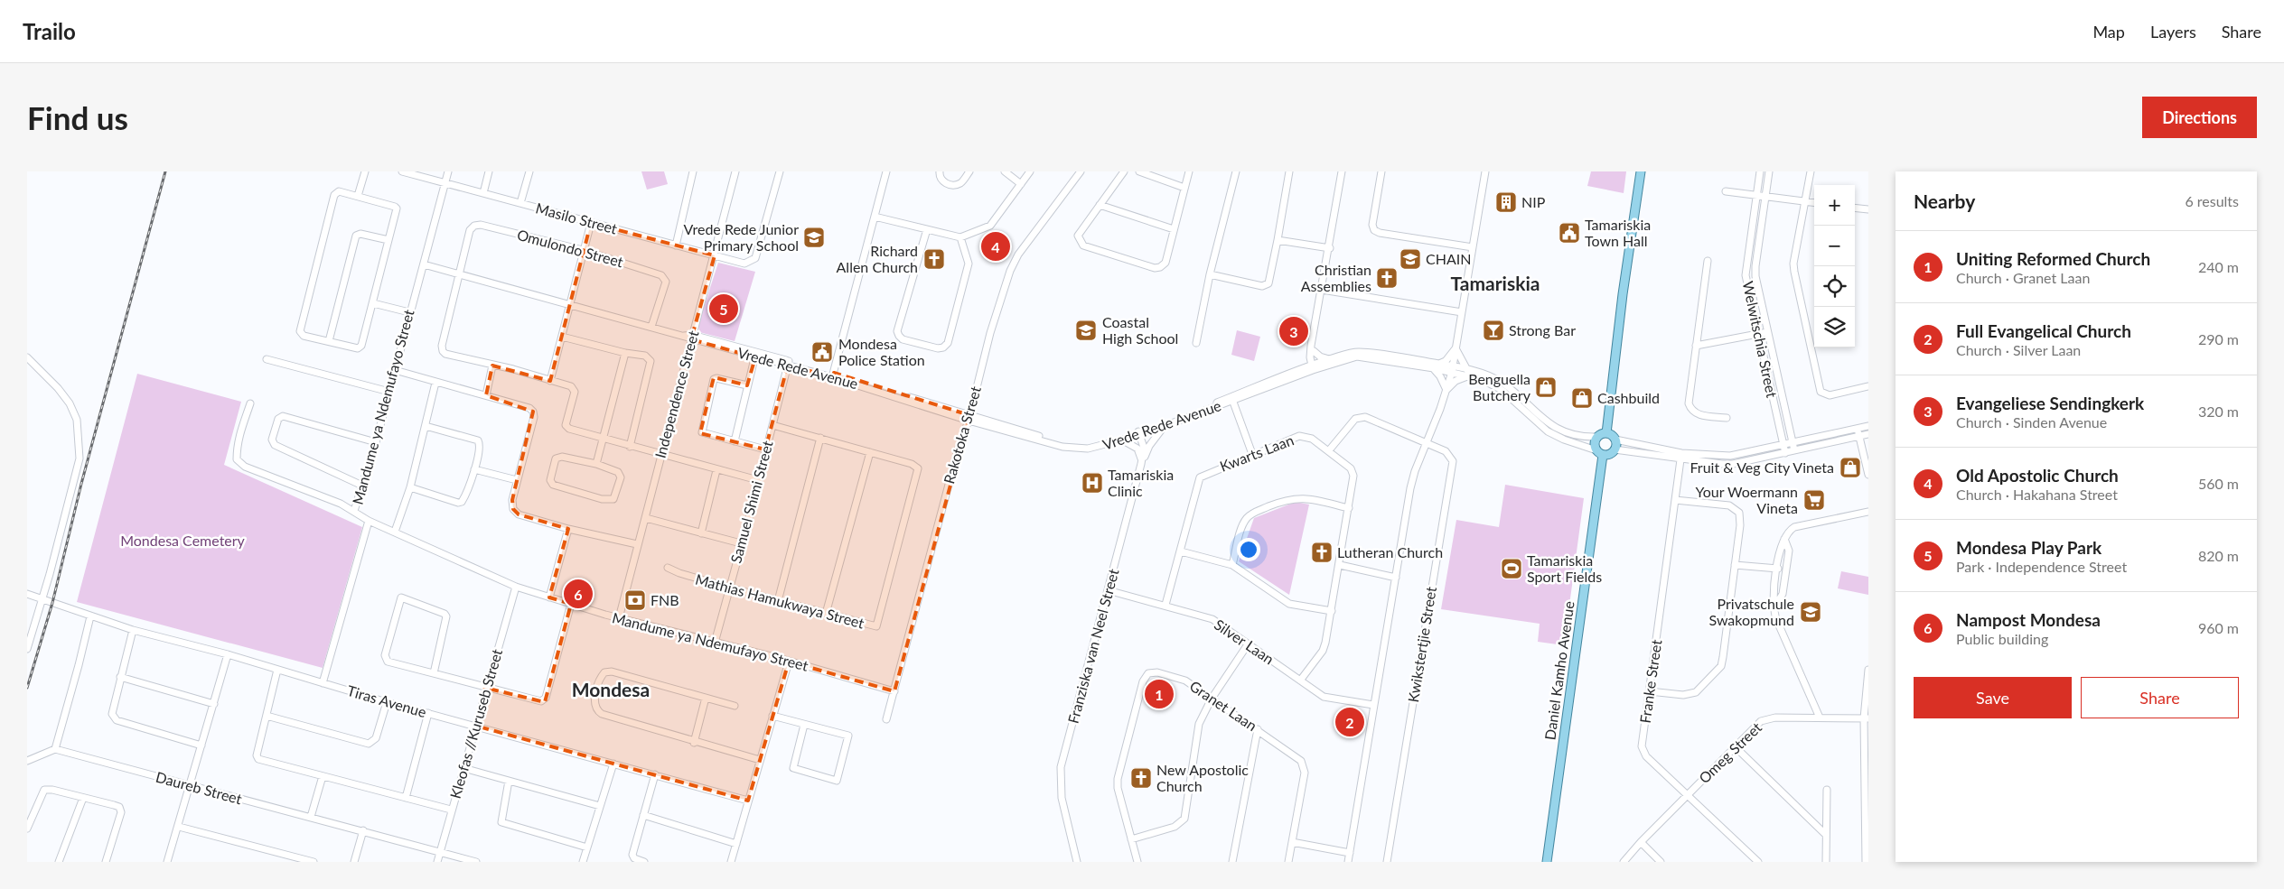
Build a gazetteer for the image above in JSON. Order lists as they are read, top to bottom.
{
  "streets": {
    "main road": ["Daniel Kamho Avenue"],
    "street": [
      "Masilo Street",
      "Omulondo Street",
      "Welwitschia Street",
      "Vrede Rede Avenue",
      "Independence Street",
      "Mandume ya Ndemufayo Street",
      "Rakotoka Street",
      "Kwarts Laan",
      "Samuel Shimi Street",
      "Mathias Hamukwaya Street",
      "Silver Laan",
      "Kwikstertjie Street",
      "Franziska van Neel Street",
      "Franke Street",
      "Tiras Avenue",
      "Granet Laan",
      "Kleofas //Kuruseb Street",
      "Omeg Street",
      "Daureb Street"
    ]
  },
  "crossings": [
    ["Masilo Street", "Independence Street"],
    ["Masilo Street", "Mandume ya Ndemufayo Street"],
    ["Omulondo Street", "Vrede Rede Avenue"],
    ["Vrede Rede Avenue", "Independence Street"],
    ["Vrede Rede Avenue", "Mandume ya Ndemufayo Street"],
    ["Vrede Rede Avenue", "Rakotoka Street"],
    ["Vrede Rede Avenue", "Samuel Shimi Street"],
    ["Vrede Rede Avenue", "Franziska van Neel Street"],
    ["Vrede Rede Avenue", "Daniel Kamho Avenue"],
    ["Independence Street", "Mandume ya Ndemufayo Street"],
    ["Mandume ya Ndemufayo Street", "Rakotoka Street"],
    ["Mandume ya Ndemufayo Street", "Samuel Shimi Street"],
    ["Mandume ya Ndemufayo Street", "Kleofas //Kuruseb Street"],
    ["Kwarts Laan", "Silver Laan"],
    ["Kwarts Laan", "Kwikstertjie Street"],
    ["Samuel Shimi Street", "Mathias Hamukwaya Street"],
    ["Silver Laan", "Franziska van Neel Street"],
    ["Franke Street", "Omeg Street"],
    ["Tiras Avenue", "Kleofas //Kuruseb Street"],
    ["Kleofas //Kuruseb Street", "Daureb Street"]
  ],
  "districts": ["Tamariskia", "Mondesa"],
  "parks": ["Mondesa Cemetery"],
  "places": {
    "building": ["NIP"],
    "public building": ["Tamariskia Town Hall", "Mondesa Police Station"],
    "school or university": [
      "Vrede Rede Junior Primary School",
      "CHAIN",
      "Coastal High School",
      "Privatschule Swakopmund"
    ],
    "church": [
      "Richard Allen Church",
      "Christian Assemblies",
      "Lutheran Church",
      "New Apostolic Church"
    ],
    "bar": ["Strong Bar"],
    "shop": ["Benguella Butchery", "Cashbuild", "Fruit & Veg City Vineta"],
    "hospital": ["Tamariskia Clinic"],
    "supermarket": ["Your Woermann Vineta"],
    "sports": ["Tamariskia Sport Fields"],
    "bank": ["FNB"]
  },
  "page": {
    "header": "Trailo",
    "nav": ["Map", "Layers", "Share"],
    "buttons": [
      "Directions",
      ["Save", "Share"]
    ],
    "title": "Find us",
    "heading": ["Nearby", "6 results"],
    "map_buttons": ["+", "−"],
    "pins": [
      "4",
      "5",
      "3",
      "6",
      "1",
      "2"
    ],
    "list": [
      {
        "mark": "1",
        "name": "Uniting Reformed Church",
        "note": "Church · Granet Laan",
        "value": "240 m"
      },
      {
        "mark": "2",
        "name": "Full Evangelical Church",
        "note": "Church · Silver Laan",
        "value": "290 m"
      },
      {
        "mark": "3",
        "name": "Evangeliese Sendingkerk",
        "note": "Church · Sinden Avenue",
        "value": "320 m"
      },
      {
        "mark": "4",
        "name": "Old Apostolic Church",
        "note": "Church · Hakahana Street",
        "value": "560 m"
      },
      {
        "mark": "5",
        "name": "Mondesa Play Park",
        "note": "Park · Independence Street",
        "value": "820 m"
      },
      {
        "mark": "6",
        "name": "Nampost Mondesa",
        "note": "Public building",
        "value": "960 m"
      }
    ]
  }
}
